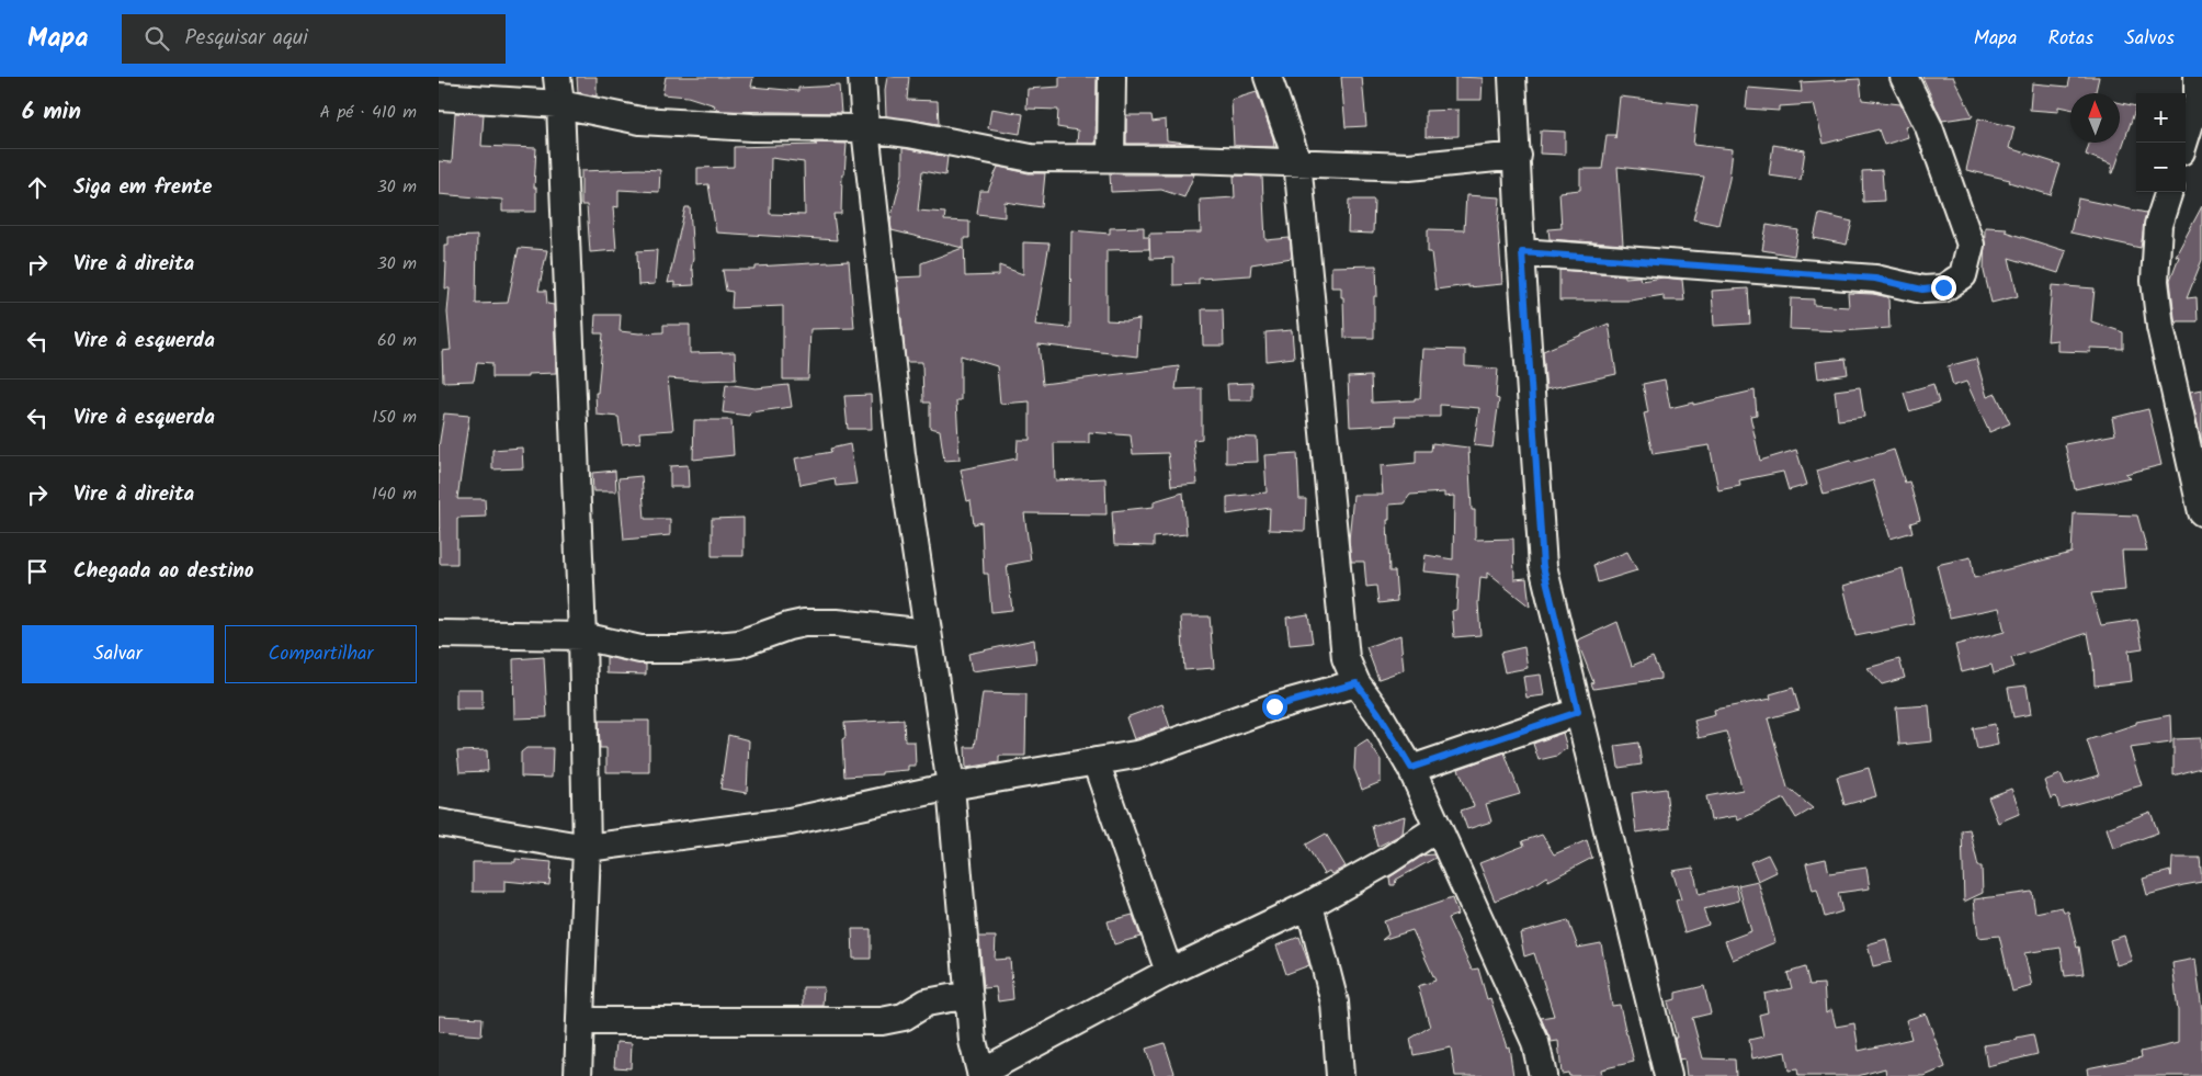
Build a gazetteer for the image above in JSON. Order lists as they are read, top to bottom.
{
  "north": "top",
  "page": {
    "header": "Mapa",
    "search": "Pesquisar aqui",
    "nav": ["Mapa", "Rotas", "Salvos"],
    "heading": ["6 min", "A pé · 410 m"],
    "map_buttons": ["+", "−"],
    "list": [
      ["Siga em frente", "30 m"],
      ["Vire à direita", "30 m"],
      ["Vire à esquerda", "60 m"],
      ["Vire à esquerda", "150 m"],
      ["Vire à direita", "140 m"],
      "Chegada ao destino"
    ],
    "buttons": ["Salvar", "Compartilhar"]
  }
}
